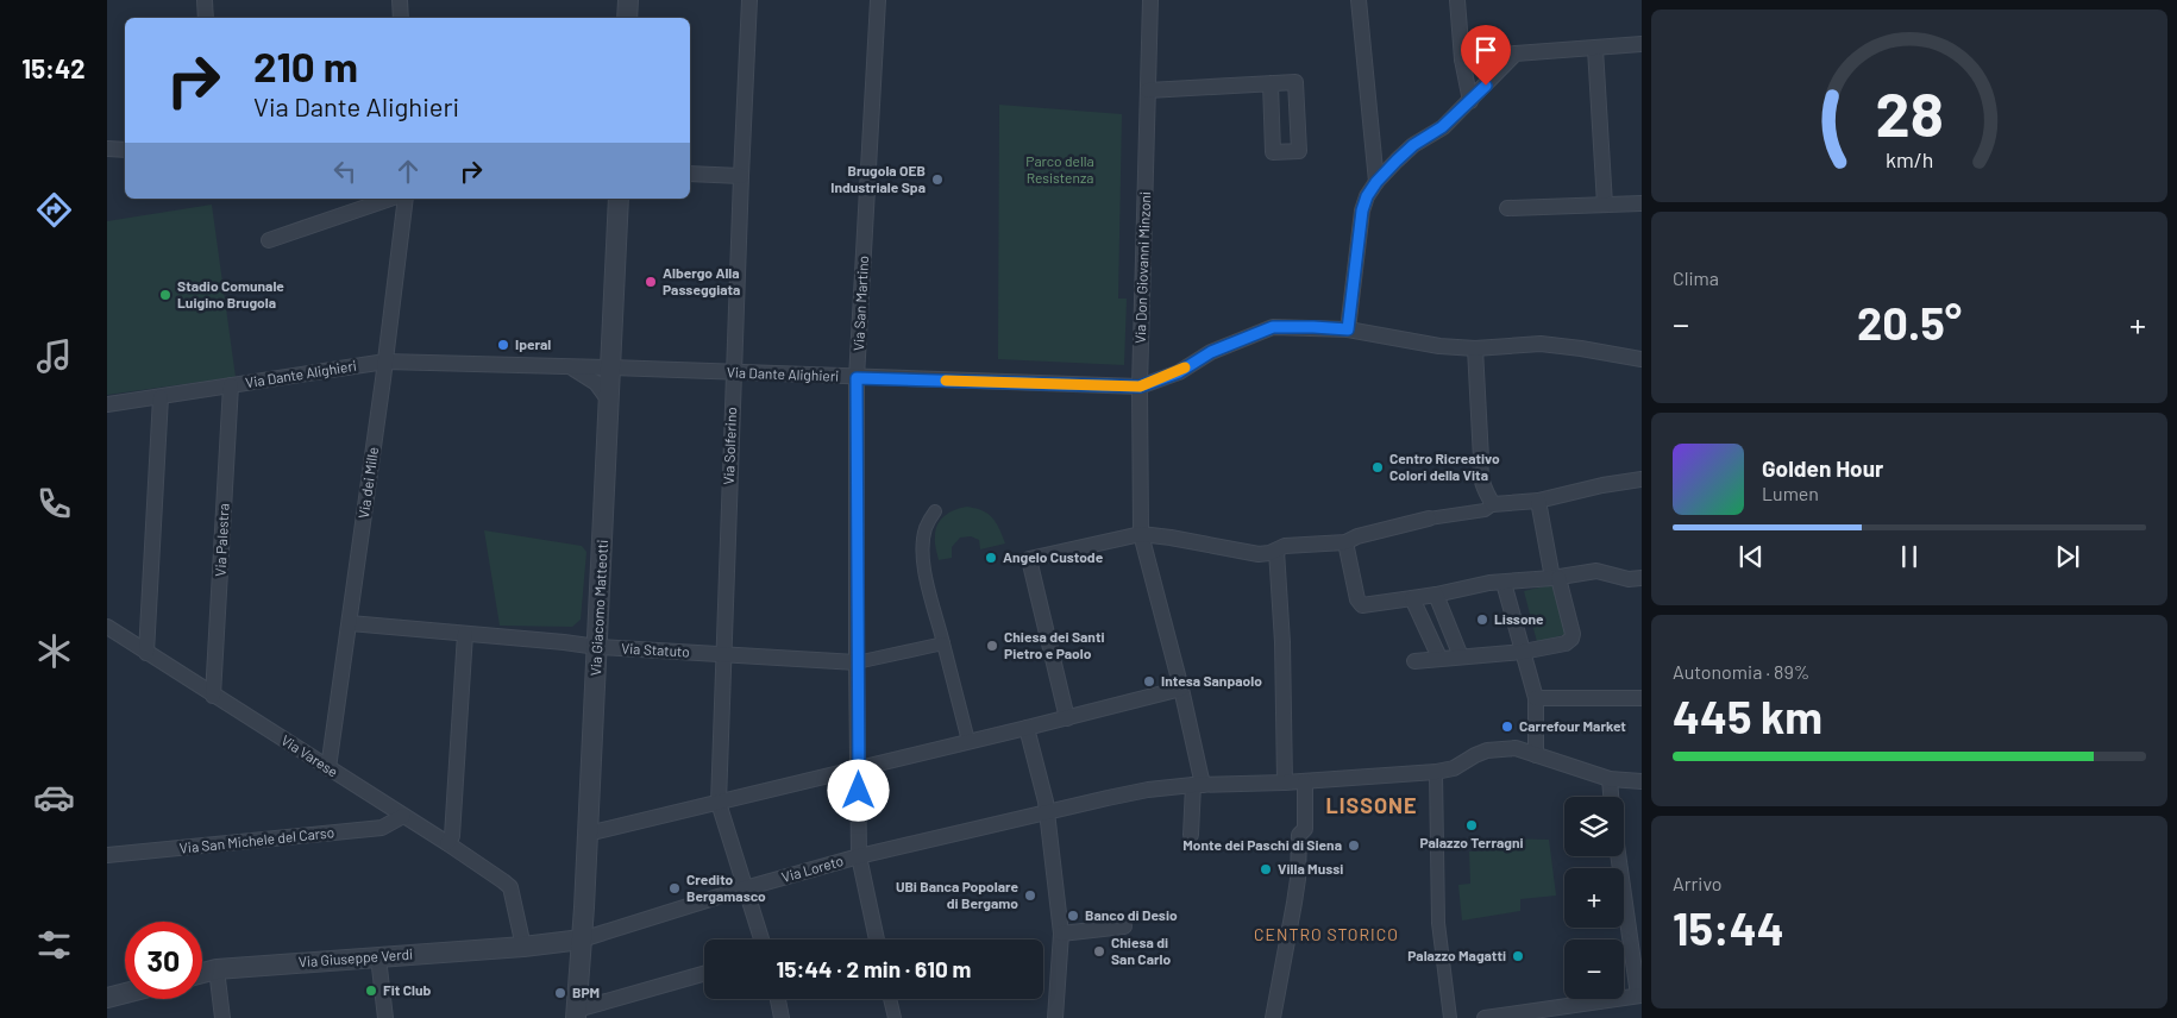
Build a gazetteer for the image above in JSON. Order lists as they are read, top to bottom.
{
  "streets": {
    "street": [
      "Via Don Giovanni Minzoni",
      "Via San Martino",
      "Via Dante Alighieri",
      "Via Solferino",
      "Via dei Mille",
      "Via Palestra",
      "Via Giacomo Matteotti",
      "Via Statuto",
      "Via Varese",
      "Via San Michele del Carso",
      "Via Loreto",
      "Via Giuseppe Verdi"
    ]
  },
  "crossings": [
    ["Via Don Giovanni Minzoni", "Via Dante Alighieri"],
    ["Via Don Giovanni Minzoni", "Via Loreto"],
    ["Via San Martino", "Via Dante Alighieri"],
    ["Via San Martino", "Via Statuto"],
    ["Via San Martino", "Via Loreto"],
    ["Via Dante Alighieri", "Via Solferino"],
    ["Via Dante Alighieri", "Via dei Mille"],
    ["Via Dante Alighieri", "Via Palestra"],
    ["Via Dante Alighieri", "Via Giacomo Matteotti"],
    ["Via Solferino", "Via Statuto"],
    ["Via Solferino", "Via Loreto"],
    ["Via dei Mille", "Via Statuto"],
    ["Via dei Mille", "Via Varese"],
    ["Via Palestra", "Via Varese"],
    ["Via Giacomo Matteotti", "Via Statuto"],
    ["Via Giacomo Matteotti", "Via Loreto"],
    ["Via Giacomo Matteotti", "Via Giuseppe Verdi"],
    ["Via Varese", "Via San Michele del Carso"],
    ["Via Varese", "Via Giuseppe Verdi"],
    ["Via Loreto", "Via Giuseppe Verdi"]
  ],
  "districts": ["LISSONE", "CENTRO STORICO"],
  "parks": ["Parco della Resistenza"],
  "places": [
    "Brugola OEB Industriale Spa",
    "Albergo Alla Passeggiata",
    "Stadio Comunale Luigino Brugola",
    "Iperal",
    "Centro Ricreativo Colori della Vita",
    "Angelo Custode",
    "Lissone",
    "Chiesa dei Santi Pietro e Paolo",
    "Intesa Sanpaolo",
    "Carrefour Market",
    "Palazzo Terragni",
    "Monte dei Paschi di Siena",
    "Villa Mussi",
    "Credito Bergamasco",
    "UBi Banca Popolare di Bergamo",
    "Banco di Desio",
    "Chiesa di San Carlo",
    "Palazzo Magatti",
    "Fit Club",
    "BPM"
  ],
  "page": {
    "tabs": "15:42",
    "turn": ["210 m", "Via Dante Alighieri"],
    "tile": [
      "Clima",
      ["Autonomia · 89%", "445 km"],
      ["Arrivo", "15:44"]
    ],
    "heat": ["−", "20.5°", "+"],
    "song": ["Golden Hour", "Lumen"],
    "map_buttons": ["+", "−"],
    "limit": "30",
    "trip": "15:44 · 2 min · 610 m",
    "gauge": ["28", "km/h"]
  }
}
